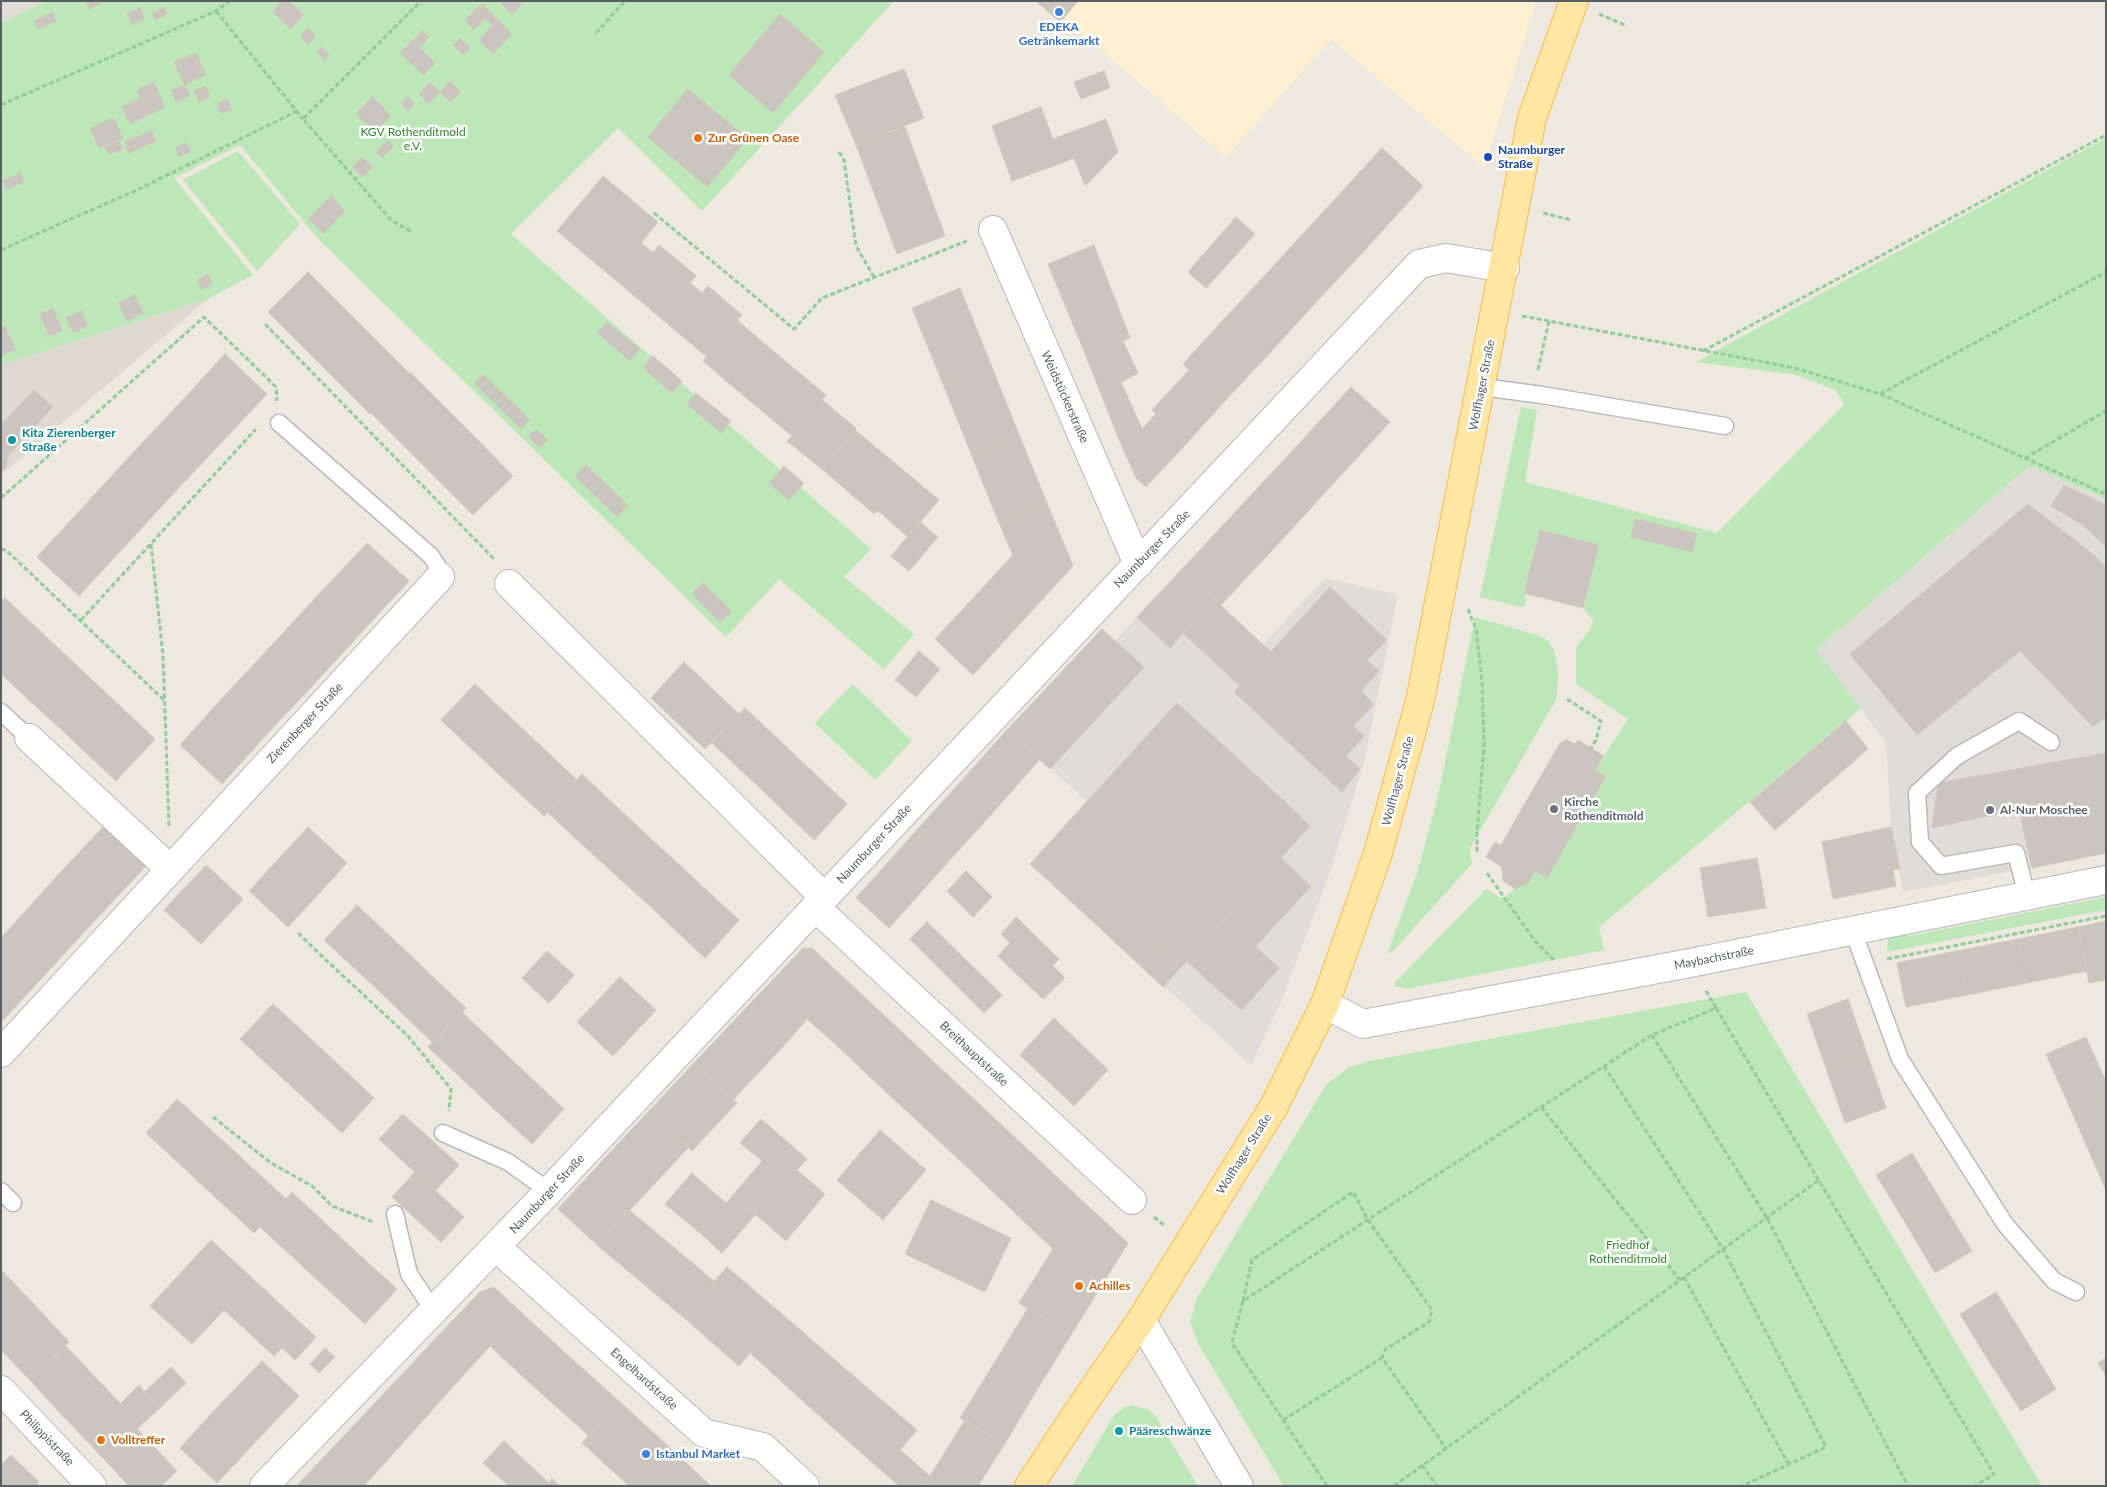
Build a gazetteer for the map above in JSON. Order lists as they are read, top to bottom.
{
  "streets": {
    "main road": ["Wolfhager Straße"],
    "street": [
      "Weidstückerstraße",
      "Naumburger Straße",
      "Zierenberger Straße",
      "Maybachstraße",
      "Breithauptstraße",
      "Engelhardstraße",
      "Philippistraße"
    ]
  },
  "crossings": [
    ["Wolfhager Straße", "Naumburger Straße"],
    ["Wolfhager Straße", "Maybachstraße"],
    ["Weidstückerstraße", "Naumburger Straße"],
    ["Naumburger Straße", "Breithauptstraße"],
    ["Naumburger Straße", "Engelhardstraße"]
  ],
  "parks": ["KGV Rothenditmold e.V.", "Friedhof Rothenditmold"],
  "places": [
    "EDEKA Getränkemarkt",
    "Zur Grünen Oase",
    "Naumburger Straße",
    "Kita Zierenberger Straße",
    "Kirche Rothenditmold",
    "Al-Nur Moschee",
    "Achilles",
    "Pääreschwänze",
    "Volltreffer",
    "Istanbul Market"
  ]
}
